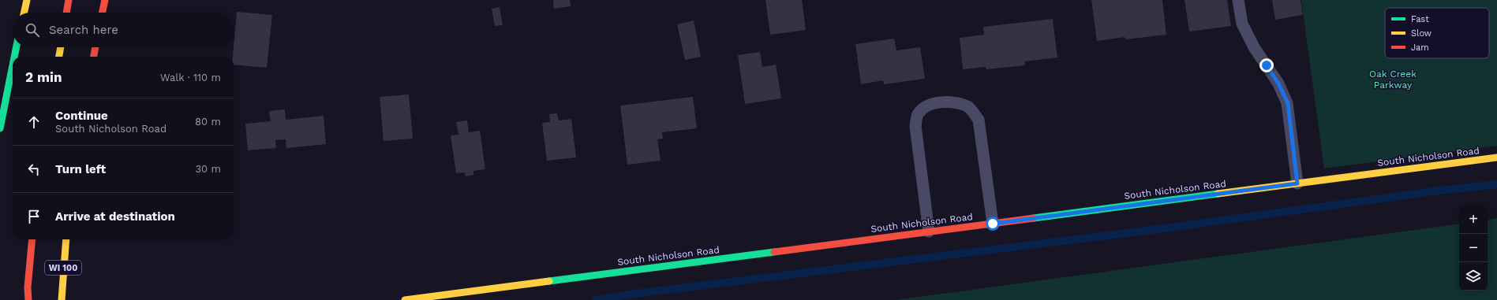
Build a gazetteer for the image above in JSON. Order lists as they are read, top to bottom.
{
  "streets": {
    "street": ["South Nicholson Road", "WI 100"]
  },
  "parks": ["Oak Creek Parkway"],
  "legend": ["Fast", "Slow", "Jam"],
  "page": {
    "search": "Search here",
    "heading": ["2 min", "Walk · 110 m"],
    "list": [
      ["Continue", "South Nicholson Road", "80 m"],
      ["Turn left", "30 m"],
      "Arrive at destination"
    ],
    "map_buttons": ["+", "−"]
  }
}
